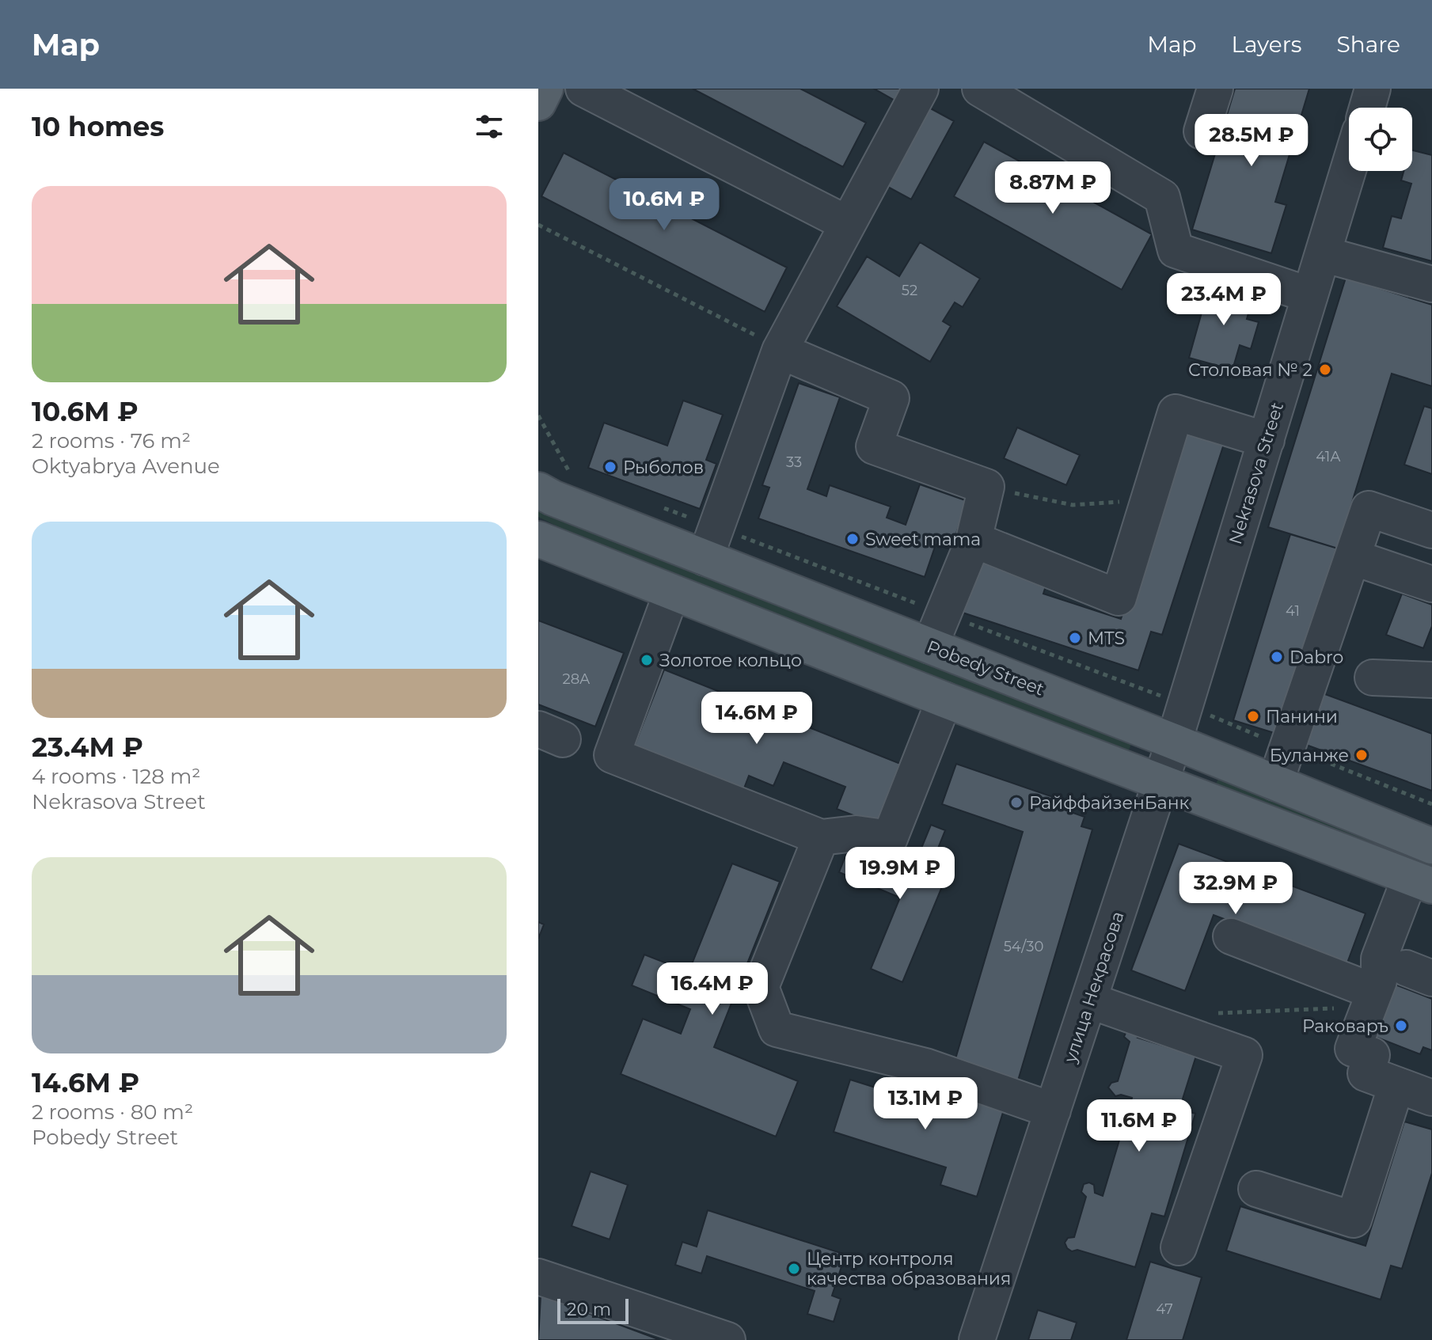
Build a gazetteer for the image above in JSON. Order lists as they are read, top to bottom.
{
  "streets": {
    "main road": ["Pobedy Street"],
    "street": ["Nekrasova Street", "улица Некрасова"]
  },
  "crossings": [
    ["Nekrasova Street", "Pobedy Street"],
    ["Nekrasova Street", "улица Некрасова"],
    ["Pobedy Street", "улица Некрасова"]
  ],
  "places": [
    "Столовая № 2",
    "Рыболов",
    "Sweet mama",
    "MTS",
    "Dabro",
    "Золотое кольцо",
    "Панини",
    "Буланже",
    "РайффайзенБанк",
    "Раковаръ",
    "Центр контроля качества образования"
  ],
  "house_numbers": [
    "52",
    "41А",
    "33",
    "41",
    "28А",
    "54/30",
    "47"
  ],
  "scale_bar": "20 m",
  "page": {
    "header": "Map",
    "nav": ["Map", "Layers", "Share"],
    "heading": "10 homes",
    "price": [
      "28.5M ₽",
      "8.87M ₽",
      "10.6M ₽",
      "23.4M ₽",
      "14.6M ₽",
      "19.9M ₽",
      "32.9M ₽",
      "16.4M ₽",
      "13.1M ₽",
      "11.6M ₽"
    ],
    "list": [
      {
        "name": "10.6M ₽",
        "note": "2 rooms · 76 m² · Oktyabrya Avenue"
      },
      {
        "name": "23.4M ₽",
        "note": "4 rooms · 128 m² · Nekrasova Street"
      },
      {
        "name": "14.6M ₽",
        "note": "2 rooms · 80 m² · Pobedy Street"
      }
    ],
    "scale": "20 m"
  }
}
